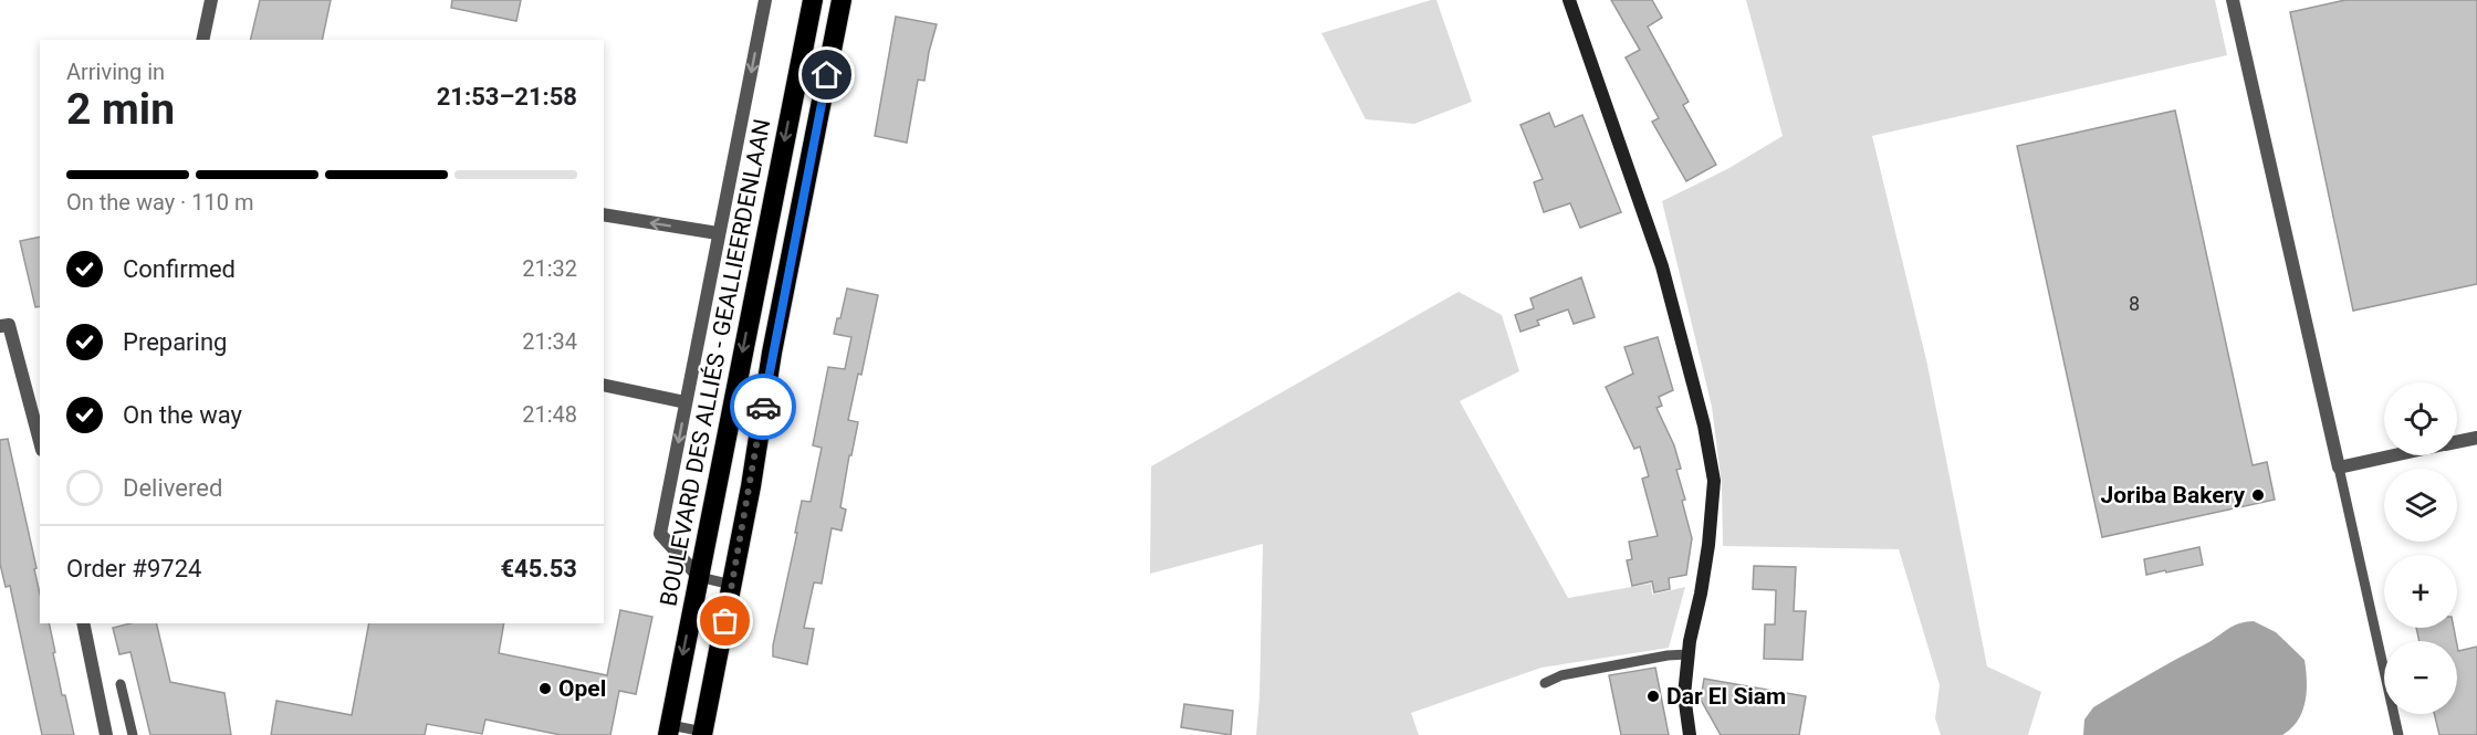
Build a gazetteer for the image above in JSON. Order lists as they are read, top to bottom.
{
  "streets": {
    "highway": ["BOULEVARD DES ALLIÉS - GEALLIEERDENLAAN"]
  },
  "places": ["Joriba Bakery", "Opel", "Dar El Siam"],
  "house_numbers": ["8"],
  "page": {
    "heading": ["2 min", "Arriving in", "21:53–21:58"],
    "panel": ["Order #9724", "€45.53"],
    "bar": "On the way · 110 m",
    "list": [
      ["Confirmed", "21:32"],
      ["Preparing", "21:34"],
      ["On the way", "21:48"],
      "Delivered"
    ],
    "map_buttons": ["+", "−"]
  }
}
